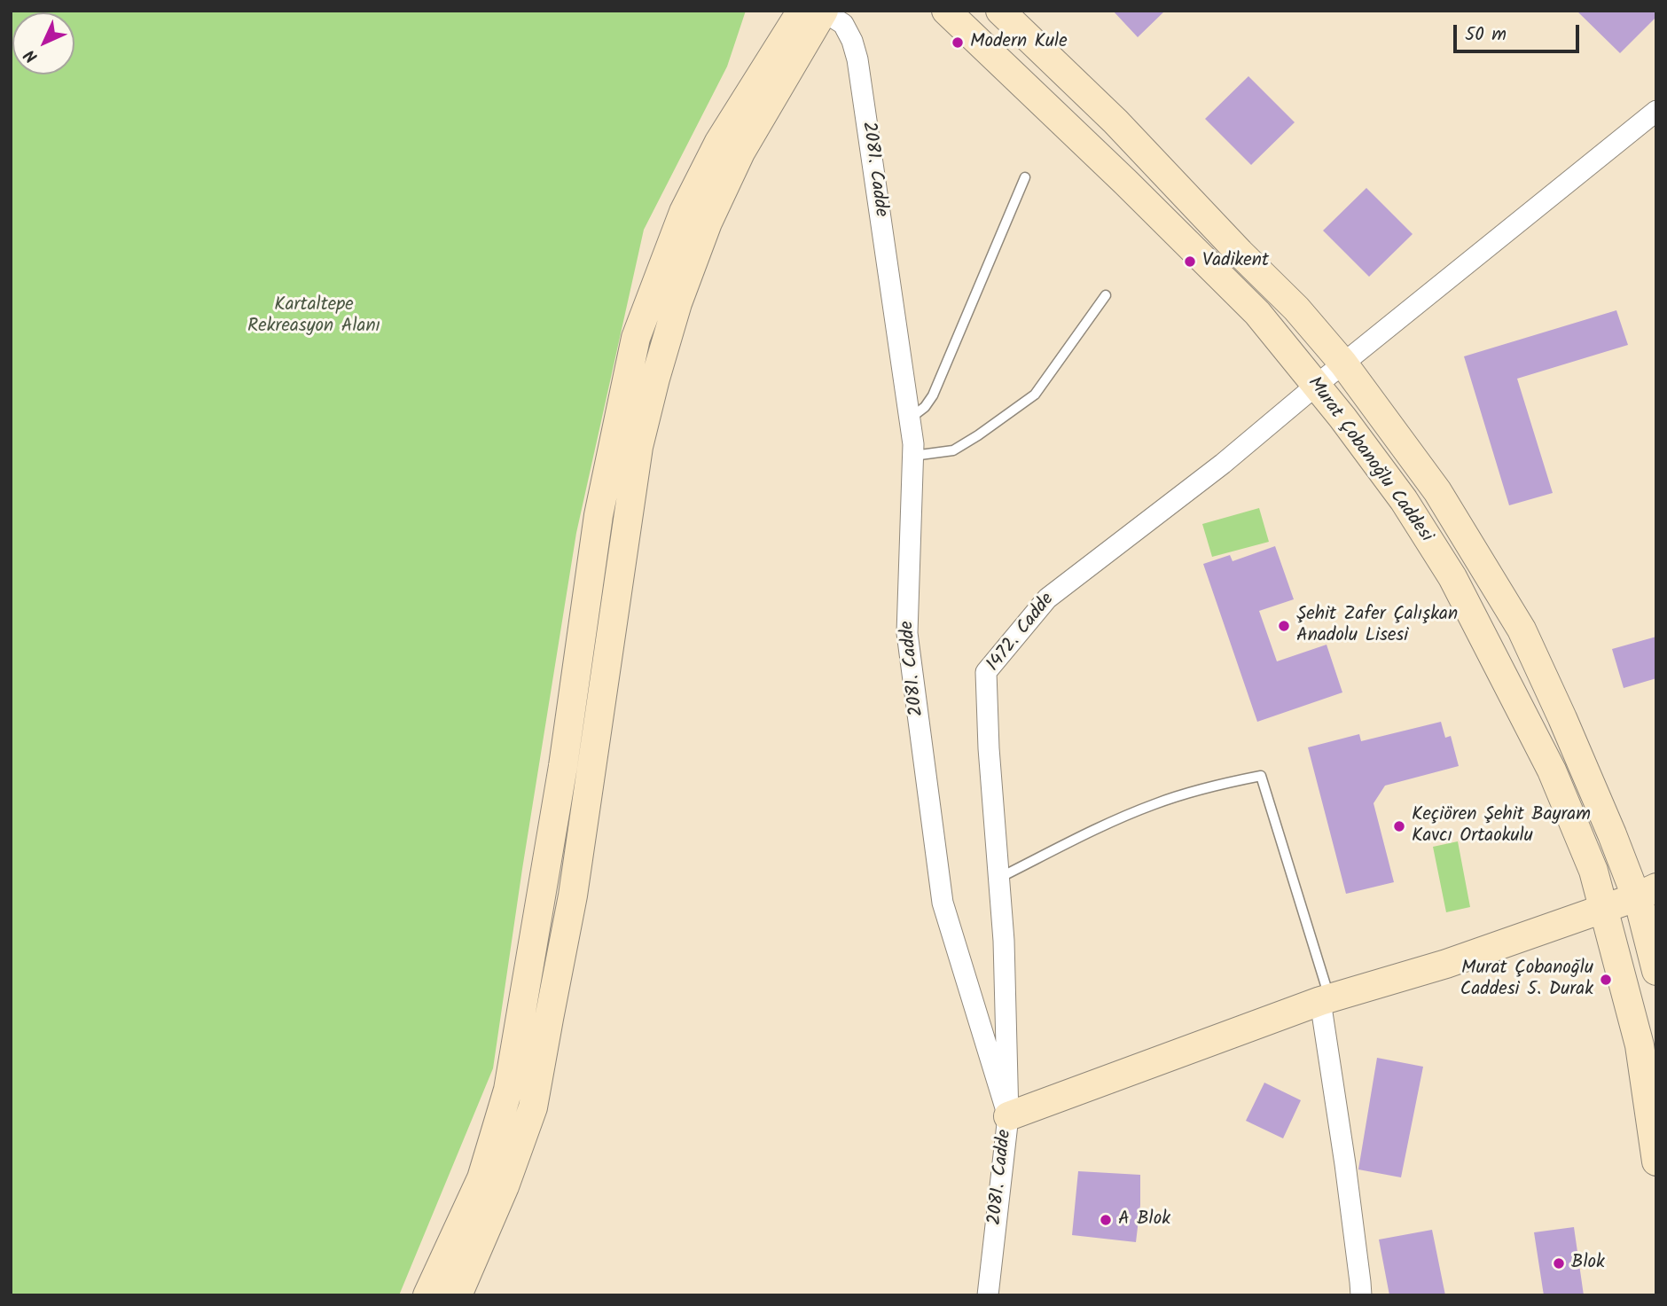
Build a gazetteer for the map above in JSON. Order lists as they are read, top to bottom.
{
  "streets": {
    "main road": ["Murat Çobanoğlu Caddesi"],
    "street": ["2081. Cadde", "1472. Cadde"]
  },
  "crossings": [
    ["2081. Cadde", "1472. Cadde"],
    ["Murat Çobanoğlu Caddesi", "1472. Cadde"]
  ],
  "parks": ["Kartaltepe Rekreasyon Alanı"],
  "places": [
    "Modern Kule",
    "Vadikent",
    "Şehit Zafer Çalışkan Anadolu Lisesi",
    "Keçiören Şehit Bayram Kavcı Ortaokulu",
    "Murat Çobanoğlu Caddesi 5. Durak",
    "A Blok",
    "Blok"
  ],
  "scale_bar": "50 m",
  "north": "bottom left"
}
